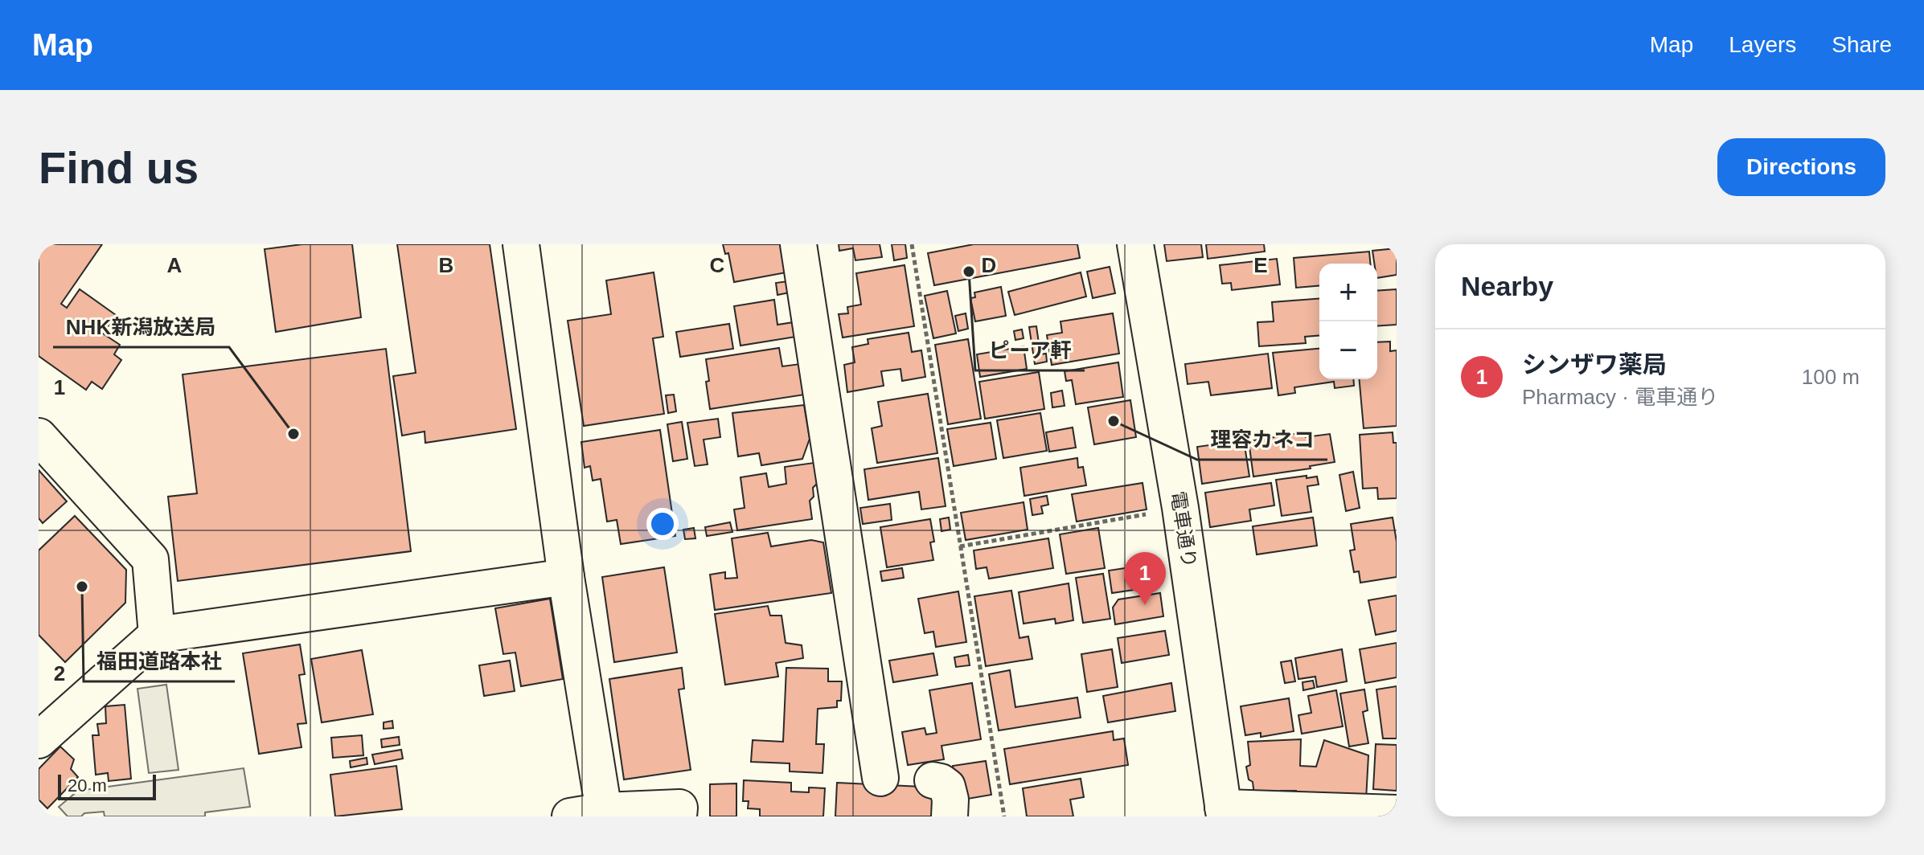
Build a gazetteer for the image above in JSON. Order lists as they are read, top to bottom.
{
  "streets": {
    "street": ["電車通り"]
  },
  "places": [
    "ピーア軒",
    "理容カネコ",
    "NHK新潟放送局",
    "福田道路本社"
  ],
  "scale_bar": "20 m",
  "page": {
    "header": "Map",
    "nav": ["Map", "Layers", "Share"],
    "buttons": "Directions",
    "title": "Find us",
    "heading": "Nearby",
    "map_buttons": ["+", "−"],
    "list": [
      {
        "mark": "1",
        "name": "シンザワ薬局",
        "note": "Pharmacy · 電車通り",
        "value": "100 m"
      }
    ],
    "pins": "1",
    "scale": "20 m"
  },
  "grid": {
    "columns": [
      "A",
      "B",
      "C",
      "D",
      "E"
    ],
    "rows": ["1", "2"]
  }
}
